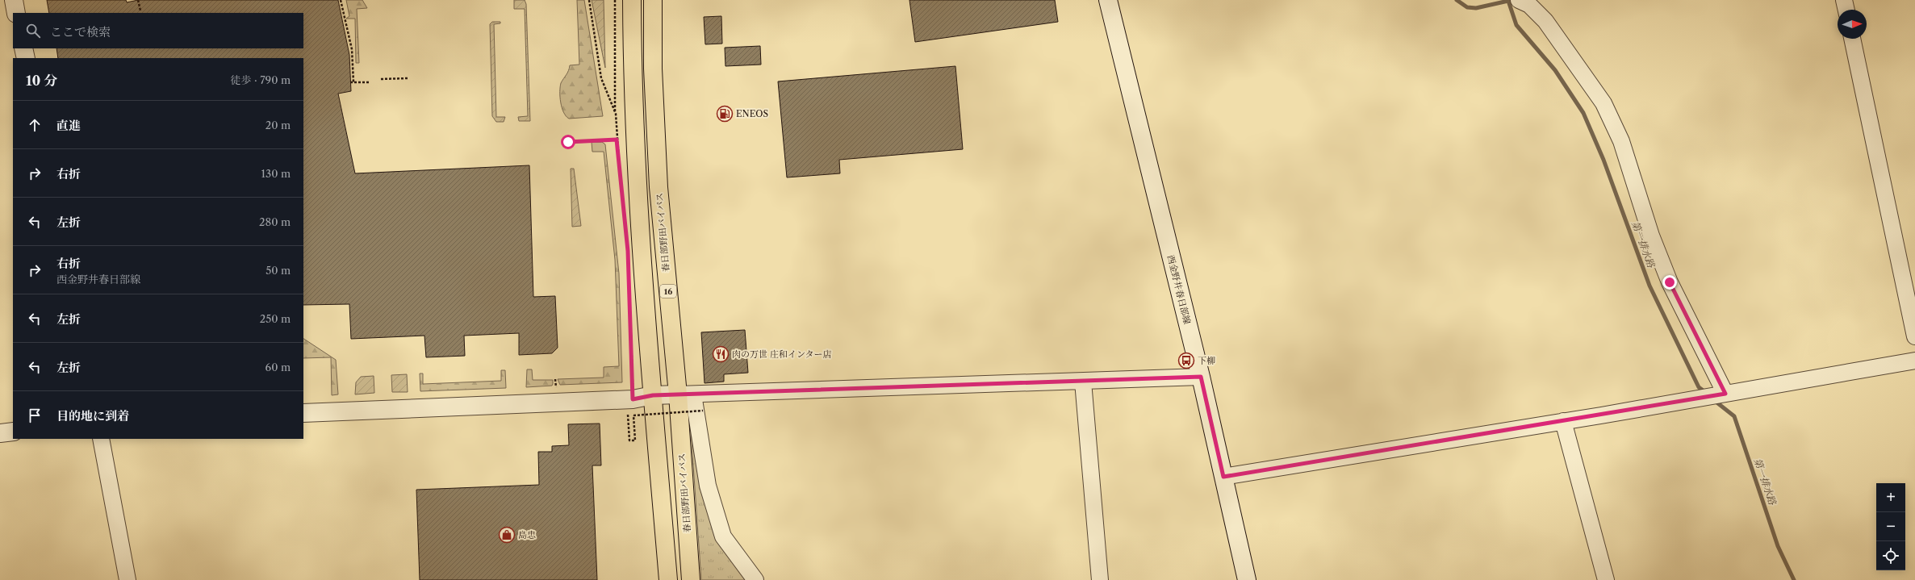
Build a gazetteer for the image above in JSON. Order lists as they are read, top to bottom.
{
  "streets": {
    "highway": ["春日部野田バイパス", "16"],
    "main road": ["西金野井春日部線"]
  },
  "water": ["第一排水路"],
  "places": {
    "fuel station": ["ENEOS"],
    "restaurant": ["肉の万世 庄和インター店"],
    "bus stop": ["下柳"],
    "shop": ["島忠"]
  },
  "north": "right",
  "page": {
    "search": "ここで検索",
    "heading": ["10 分", "徒歩 · 790 m"],
    "list": [
      ["直進", "20 m"],
      ["右折", "130 m"],
      ["左折", "280 m"],
      ["右折", "西金野井春日部線", "50 m"],
      ["左折", "250 m"],
      ["左折", "60 m"],
      "目的地に到着"
    ],
    "map_buttons": ["+", "−"]
  }
}
